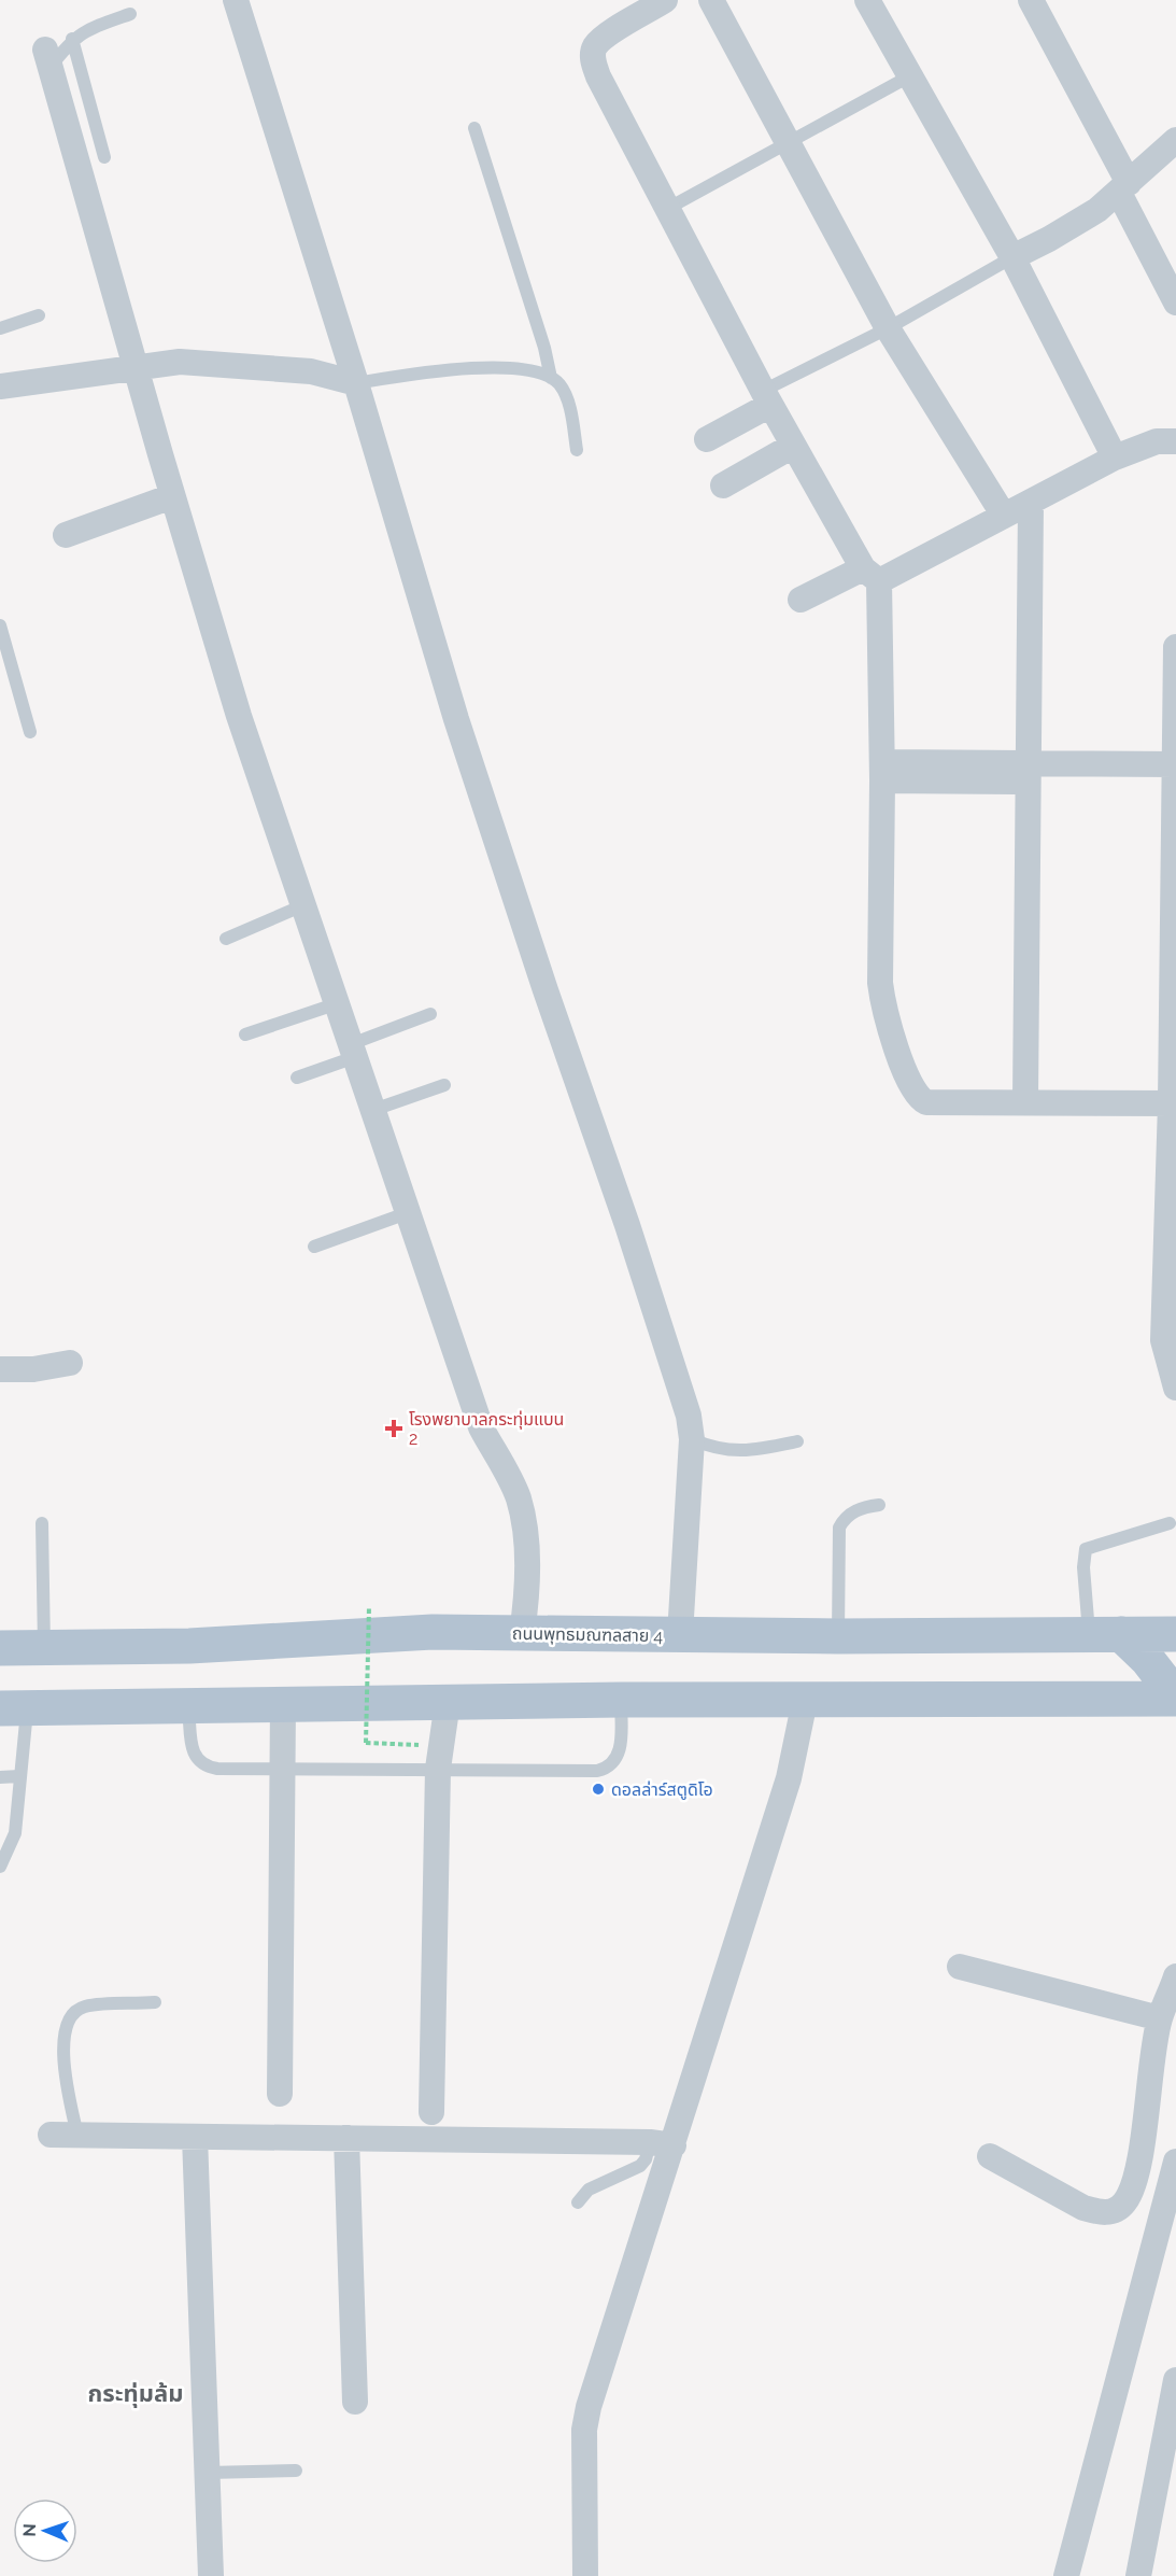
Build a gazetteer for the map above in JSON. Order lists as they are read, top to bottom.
{
  "streets": {
    "main road": ["ถนนพุทธมณฑลสาย 4"]
  },
  "districts": ["กระทุ่มล้ม"],
  "places": {
    "health": ["โรงพยาบาลกระทุ่มแบน 2"],
    "other": ["ดอลล่าร์สตูดิโอ"]
  },
  "north": "left"
}
